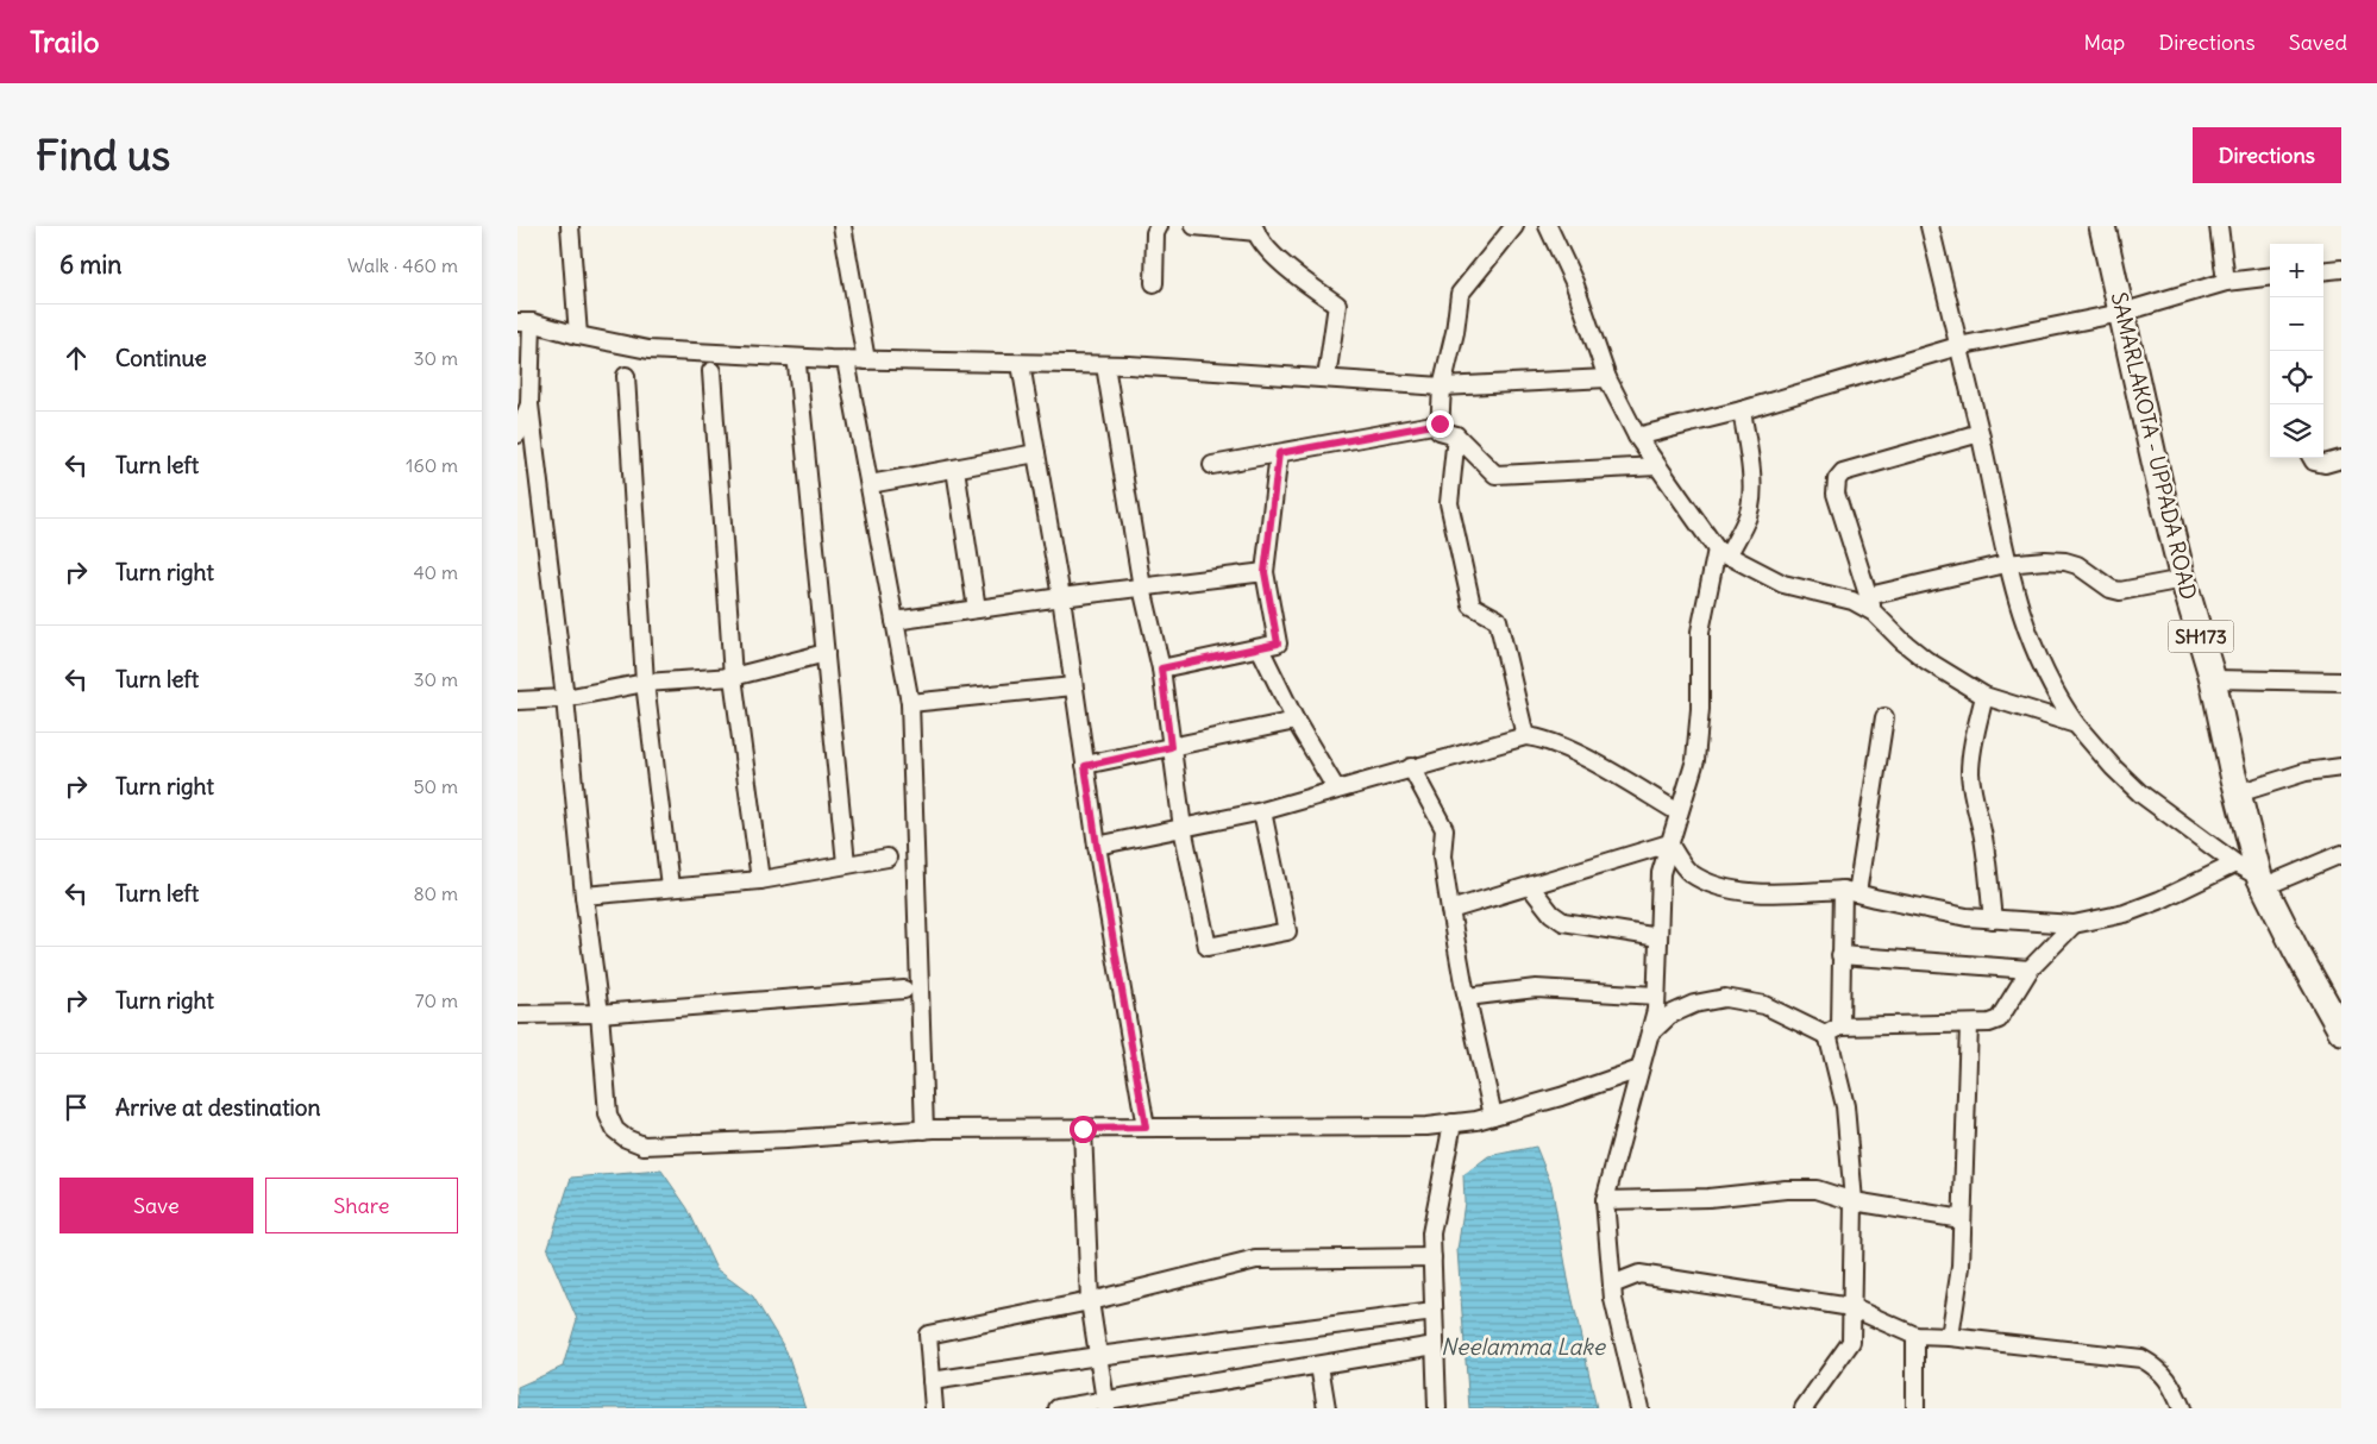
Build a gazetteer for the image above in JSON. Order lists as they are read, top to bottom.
{
  "streets": {
    "main road": ["SAMARLAKOTA - UPPADA ROAD", "SH173"]
  },
  "water": ["Neelamma Lake"],
  "page": {
    "header": "Trailo",
    "nav": ["Map", "Directions", "Saved"],
    "buttons": [
      "Directions",
      ["Save", "Share"]
    ],
    "title": "Find us",
    "heading": ["6 min", "Walk · 460 m"],
    "map_buttons": ["+", "−"],
    "list": [
      ["Continue", "30 m"],
      ["Turn left", "160 m"],
      ["Turn right", "40 m"],
      ["Turn left", "30 m"],
      ["Turn right", "50 m"],
      ["Turn left", "80 m"],
      ["Turn right", "70 m"],
      "Arrive at destination"
    ]
  }
}
